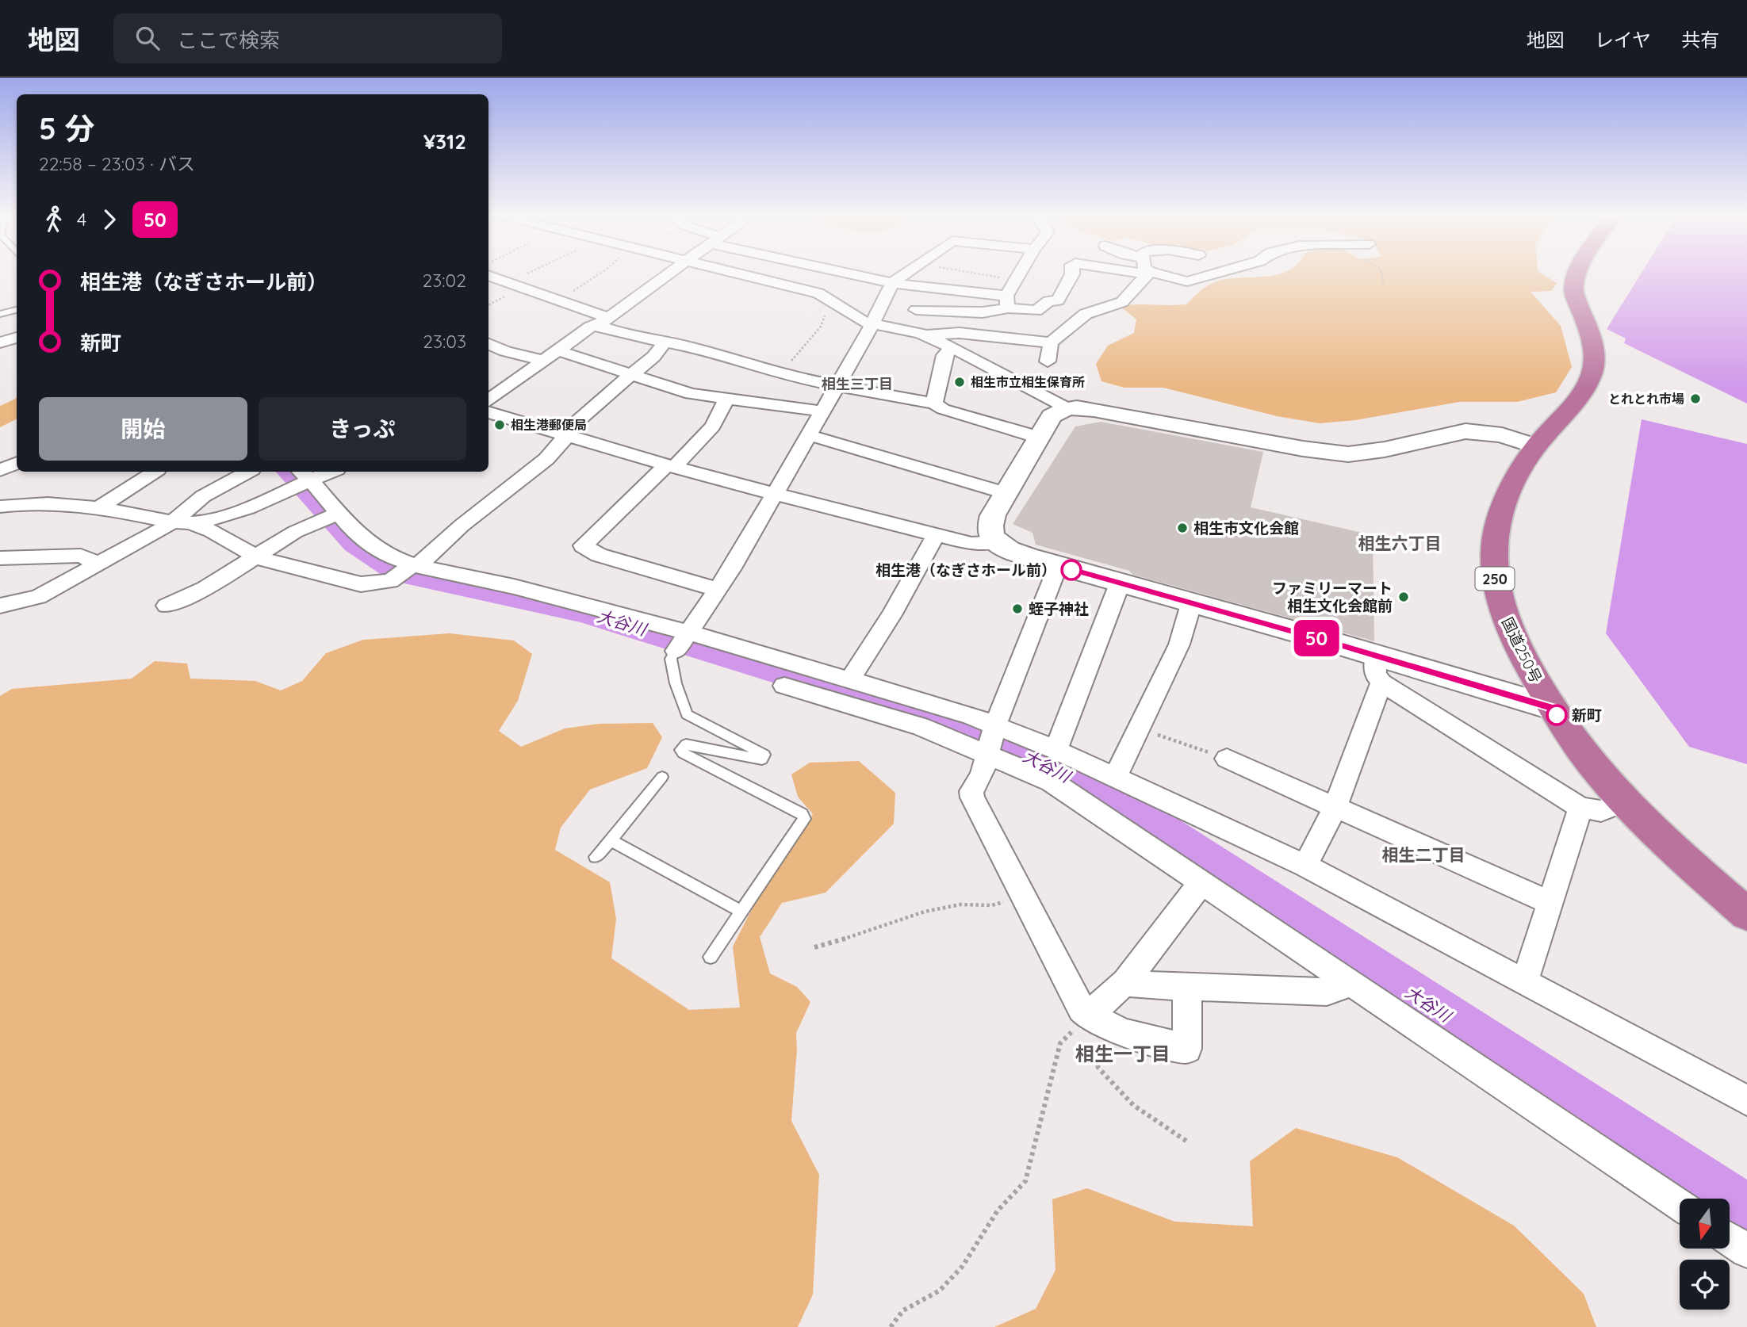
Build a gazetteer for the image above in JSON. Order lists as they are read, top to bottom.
{
  "streets": {
    "highway": ["250", "国道250号"]
  },
  "districts": [
    "相生三丁目",
    "相生六丁目",
    "相生二丁目",
    "相生一丁目"
  ],
  "water": ["大谷川"],
  "places": [
    "相生市立相生保育所",
    "とれとれ市場",
    "相生港郵便局",
    "相生市文化会館",
    "相生港（なぎさホール前）",
    "ファミリーマート 相生文化会館前",
    "蛭子神社",
    "新町"
  ],
  "lines": ["bus line 50"],
  "north": "bottom",
  "page": {
    "header": "地図",
    "search": "ここで検索",
    "nav": ["地図", "レイヤ", "共有"],
    "on_map": "50",
    "heading": ["5 分", "22:58 – 23:03 · バス", "¥312"],
    "legs": ["4", "50"],
    "list": [
      {
        "name": "相生港（なぎさホール前）",
        "value": "23:02"
      },
      {
        "name": "新町",
        "value": "23:03"
      }
    ],
    "buttons": ["開始", "きっぷ"]
  }
}
